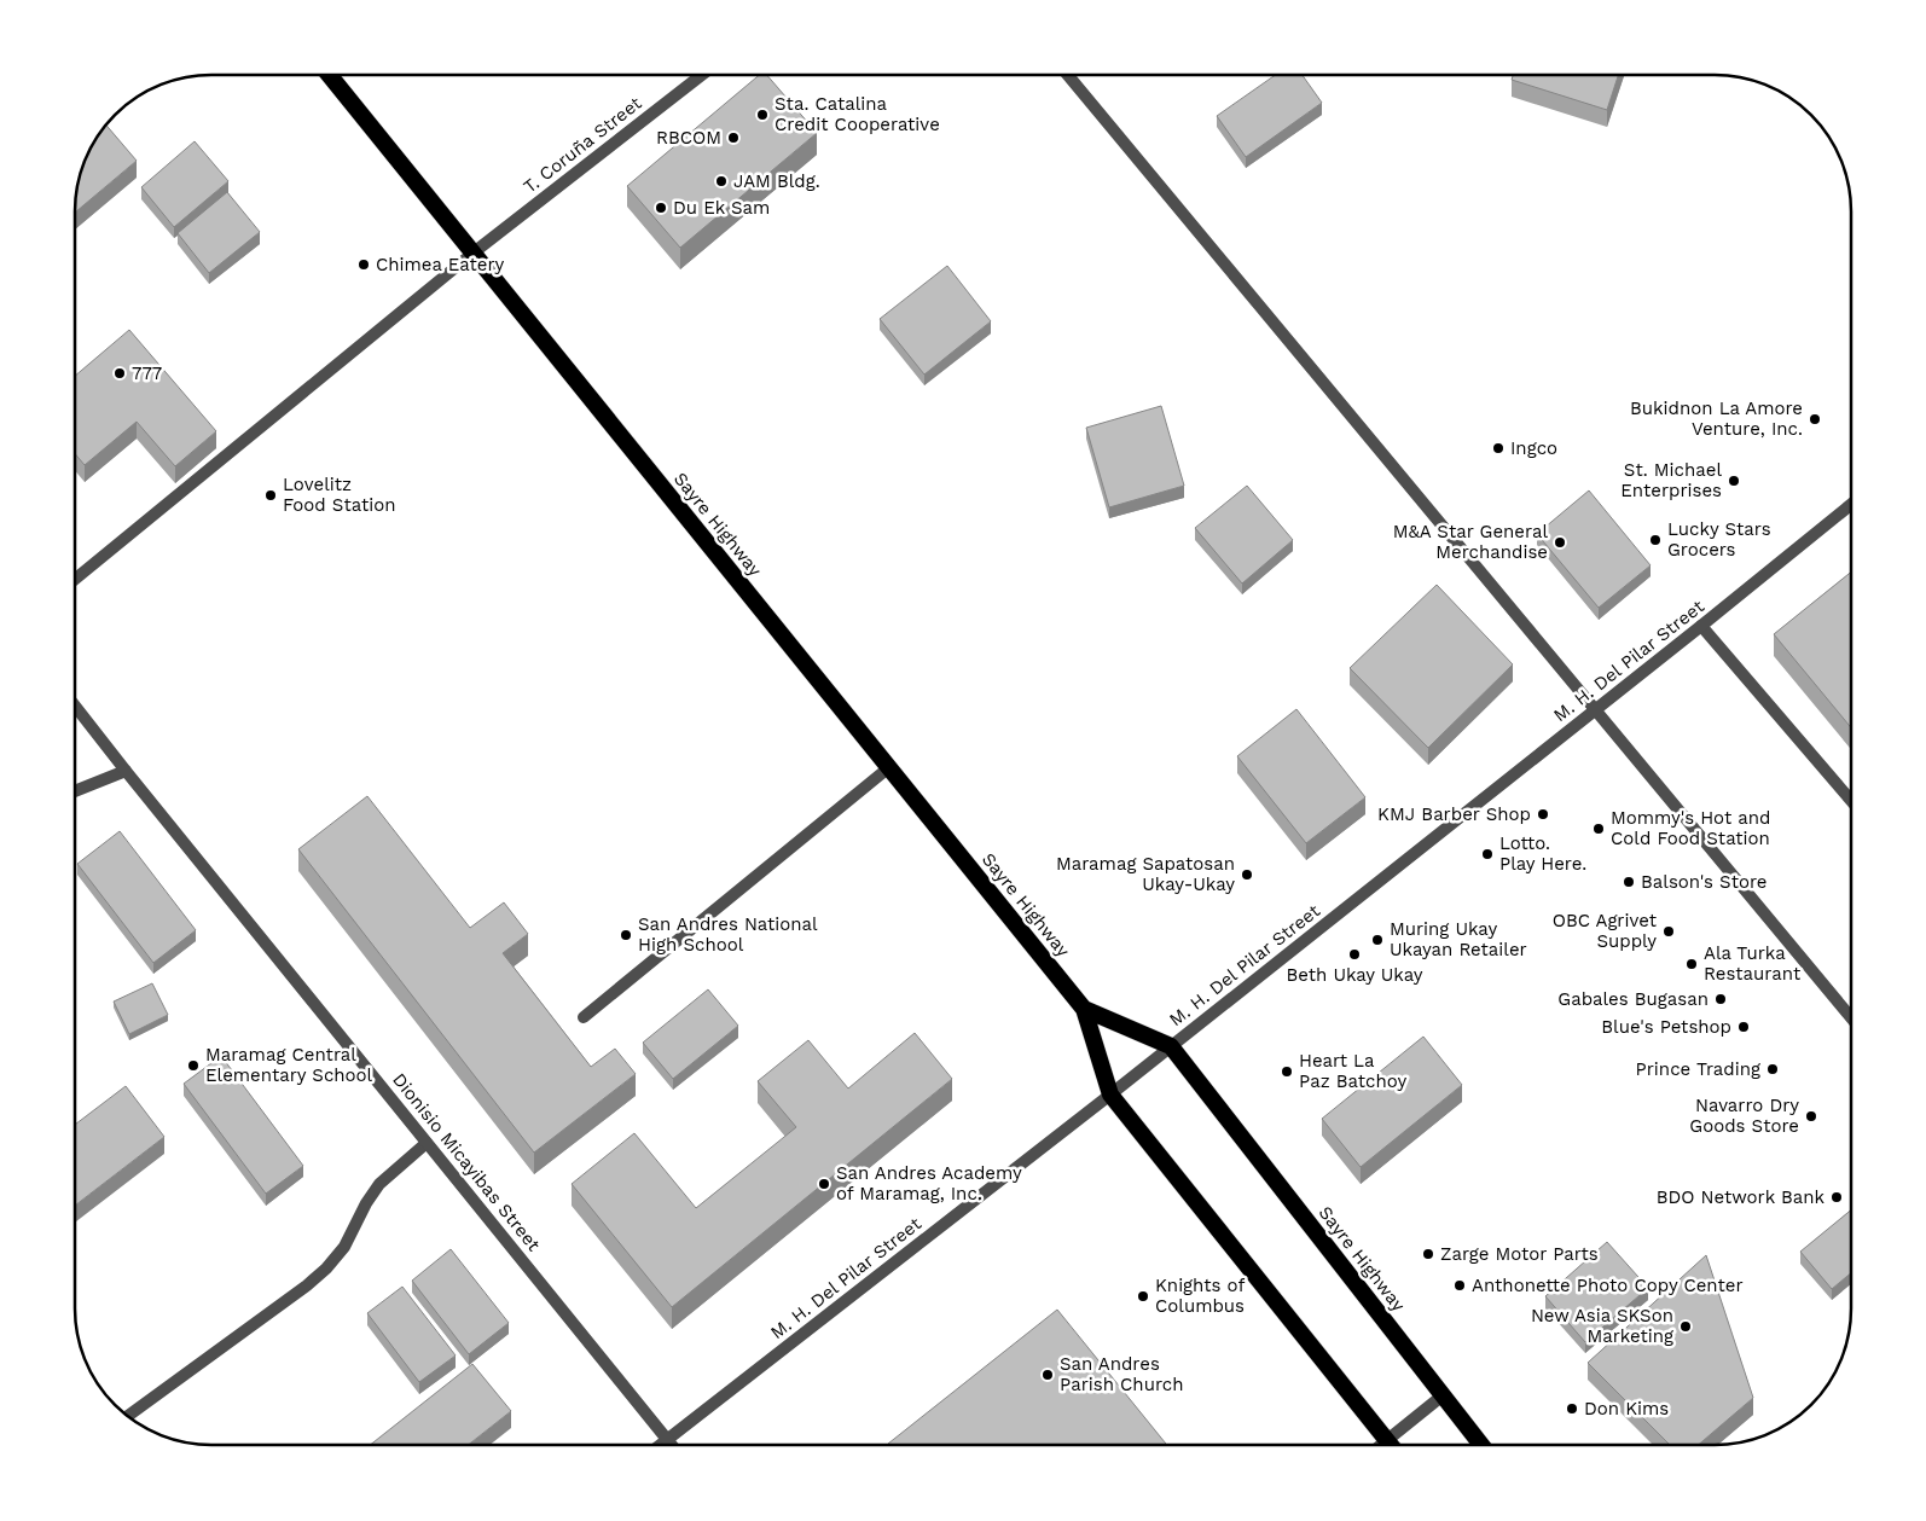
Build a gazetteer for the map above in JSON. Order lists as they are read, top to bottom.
{
  "streets": {
    "highway": ["Sayre Highway"],
    "street": ["T. Coruña Street", "M. H. Del Pilar Street", "Dionisio Micayibas Street"]
  },
  "crossings": [
    ["T. Coruña Street", "Sayre Highway"],
    ["Sayre Highway", "M. H. Del Pilar Street"],
    ["M. H. Del Pilar Street", "Dionisio Micayibas Street"]
  ],
  "places": [
    "Sta. Catalina Credit Cooperative",
    "RBCOM",
    "JAM Bldg.",
    "Du Ek Sam",
    "Chimea Eatery",
    "777",
    "Bukidnon La Amore Venture, Inc.",
    "Ingco",
    "St. Michael Enterprises",
    "Lovelitz Food Station",
    "Lucky Stars Grocers",
    "M&A Star General Merchandise",
    "KMJ Barber Shop",
    "Mommy's Hot and Cold Food Station",
    "Lotto. Play Here.",
    "Maramag Sapatosan Ukay-Ukay",
    "Balson's Store",
    "OBC Agrivet Supply",
    "San Andres National High School",
    "Muring Ukay Ukayan Retailer",
    "Beth Ukay Ukay",
    "Ala Turka Restaurant",
    "Gabales Bugasan",
    "Blue's Petshop",
    "Maramag Central Elementary School",
    "Prince Trading",
    "Heart La Paz Batchoy",
    "Navarro Dry Goods Store",
    "San Andres Academy of Maramag, Inc.",
    "BDO Network Bank",
    "Zarge Motor Parts",
    "Anthonette Photo Copy Center",
    "Knights of Columbus",
    "New Asia SKSon Marketing",
    "San Andres Parish Church",
    "Don Kims"
  ]
}
